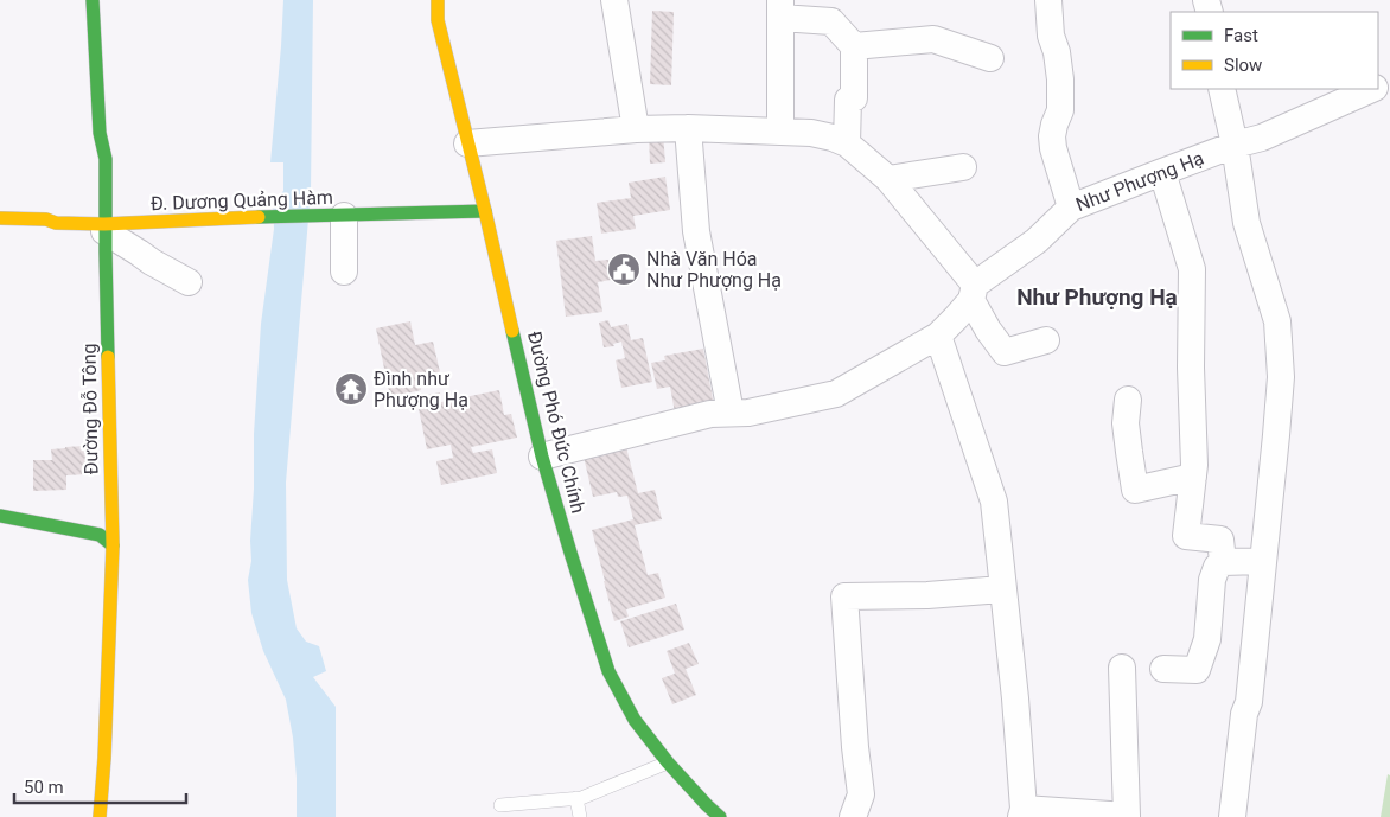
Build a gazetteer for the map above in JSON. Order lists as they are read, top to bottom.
{
  "streets": {
    "main road": ["Đ. Dương Quảng Hàm", "Đường Đỗ Tông", "Đường Phó Đức Chính"],
    "street": ["Như Phượng Hạ"]
  },
  "crossings": [
    ["Như Phượng Hạ", "Đường Phó Đức Chính"],
    ["Đ. Dương Quảng Hàm", "Đường Đỗ Tông"],
    ["Đ. Dương Quảng Hàm", "Đường Phó Đức Chính"]
  ],
  "districts": ["Như Phượng Hạ"],
  "places": {
    "public building": ["Nhà Văn Hóa Như Phượng Hạ"],
    "temple": ["Đình như Phượng Hạ"]
  },
  "legend": ["Fast", "Slow"],
  "scale_bar": "50 m"
}
